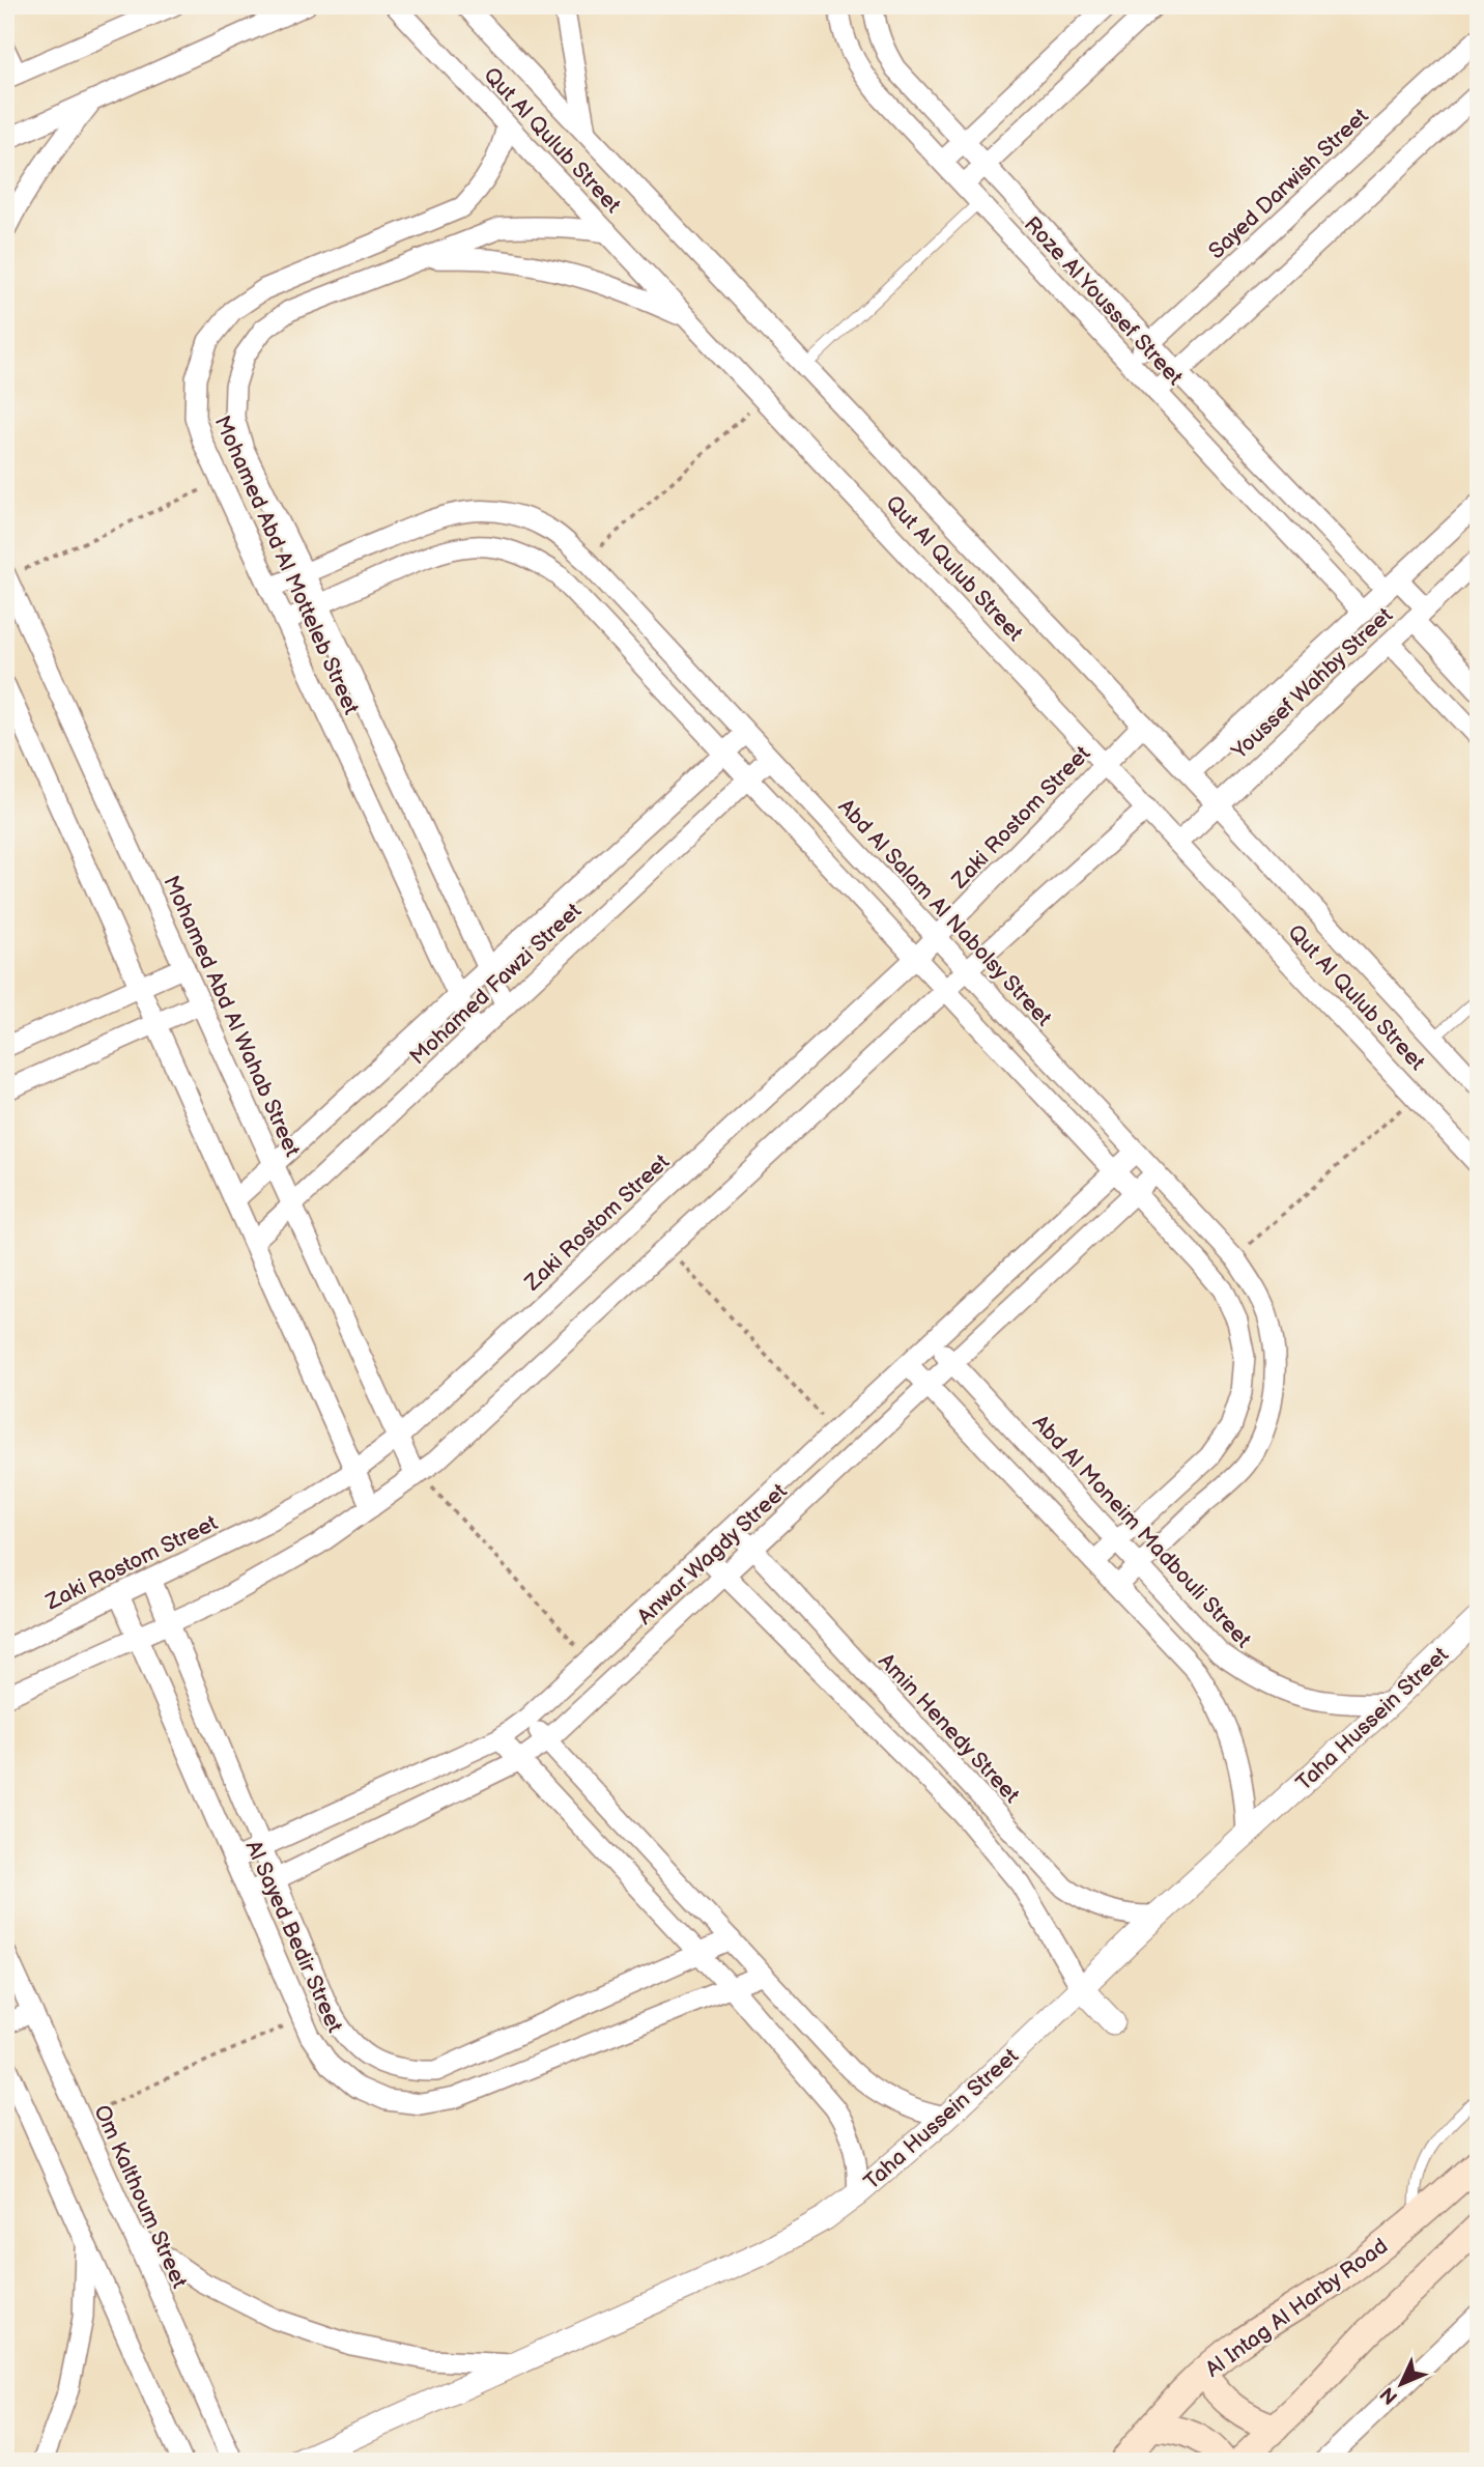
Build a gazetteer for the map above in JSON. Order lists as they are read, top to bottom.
{
  "streets": {
    "main road": ["Al Intag Al Harby Road"],
    "street": [
      "Qut Al Qulub Street",
      "Sayed Darwish Street",
      "Roze Al Youssef Street",
      "Mohamed Abd Al Motteleb Street",
      "Youssef Wahby Street",
      "Zaki Rostom Street",
      "Abd Al Salam Al Nabolsy Street",
      "Mohamed Fawzi Street",
      "Mohamed Abd Al Wahab Street",
      "Abd Al Moneim Madbouli Street",
      "Anwar Wagdy Street",
      "Taha Hussein Street",
      "Amin Henedy Street",
      "Al Sayed Bedir Street",
      "Om Kalthoum Street"
    ]
  },
  "crossings": [
    ["Qut Al Qulub Street", "Mohamed Abd Al Motteleb Street"],
    ["Qut Al Qulub Street", "Youssef Wahby Street"],
    ["Qut Al Qulub Street", "Zaki Rostom Street"],
    ["Sayed Darwish Street", "Roze Al Youssef Street"],
    ["Roze Al Youssef Street", "Youssef Wahby Street"],
    ["Mohamed Abd Al Motteleb Street", "Abd Al Salam Al Nabolsy Street"],
    ["Mohamed Abd Al Motteleb Street", "Mohamed Fawzi Street"],
    ["Zaki Rostom Street", "Abd Al Salam Al Nabolsy Street"],
    ["Zaki Rostom Street", "Mohamed Abd Al Wahab Street"],
    ["Zaki Rostom Street", "Al Sayed Bedir Street"],
    ["Abd Al Salam Al Nabolsy Street", "Mohamed Fawzi Street"],
    ["Abd Al Salam Al Nabolsy Street", "Abd Al Moneim Madbouli Street"],
    ["Abd Al Salam Al Nabolsy Street", "Anwar Wagdy Street"],
    ["Mohamed Fawzi Street", "Mohamed Abd Al Wahab Street"],
    ["Abd Al Moneim Madbouli Street", "Anwar Wagdy Street"],
    ["Abd Al Moneim Madbouli Street", "Taha Hussein Street"],
    ["Anwar Wagdy Street", "Amin Henedy Street"],
    ["Anwar Wagdy Street", "Al Sayed Bedir Street"],
    ["Taha Hussein Street", "Amin Henedy Street"]
  ],
  "north": "bottom left"
}
